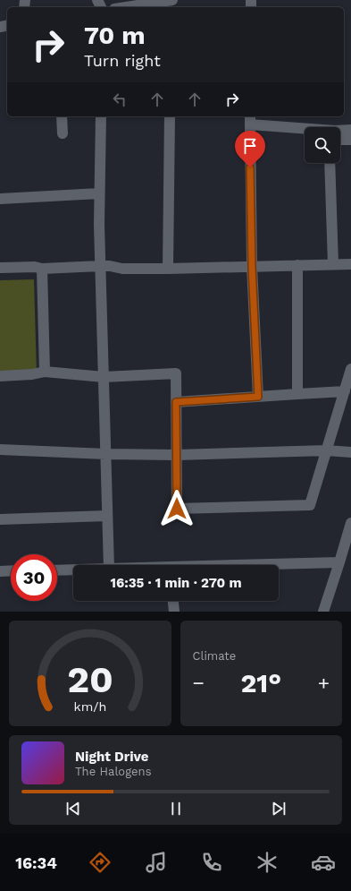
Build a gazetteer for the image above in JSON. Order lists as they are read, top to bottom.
{
  "page": {
    "turn": ["70 m", "Turn right"],
    "limit": "30",
    "trip": "16:35 · 1 min · 270 m",
    "tile": "Climate",
    "heat": ["−", "21°", "+"],
    "song": ["Night Drive", "The Halogens"],
    "tabs": "16:34",
    "gauge": ["20", "km/h"]
  }
}
